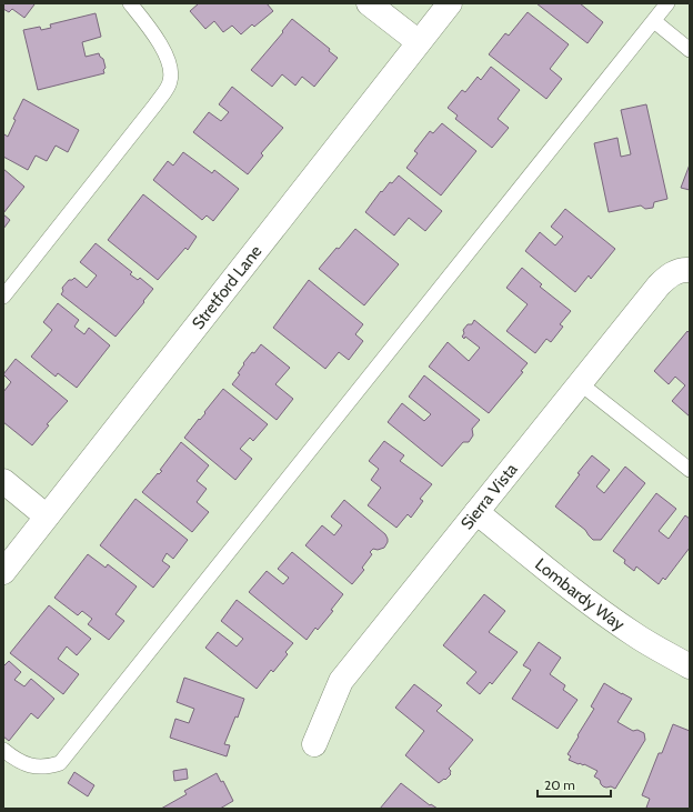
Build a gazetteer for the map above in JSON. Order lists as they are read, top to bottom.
{
  "streets": {
    "street": ["Stretford Lane", "Sierra Vista", "Lombardy Way"]
  },
  "crossings": [
    ["Sierra Vista", "Lombardy Way"]
  ],
  "scale_bar": "20 m"
}
